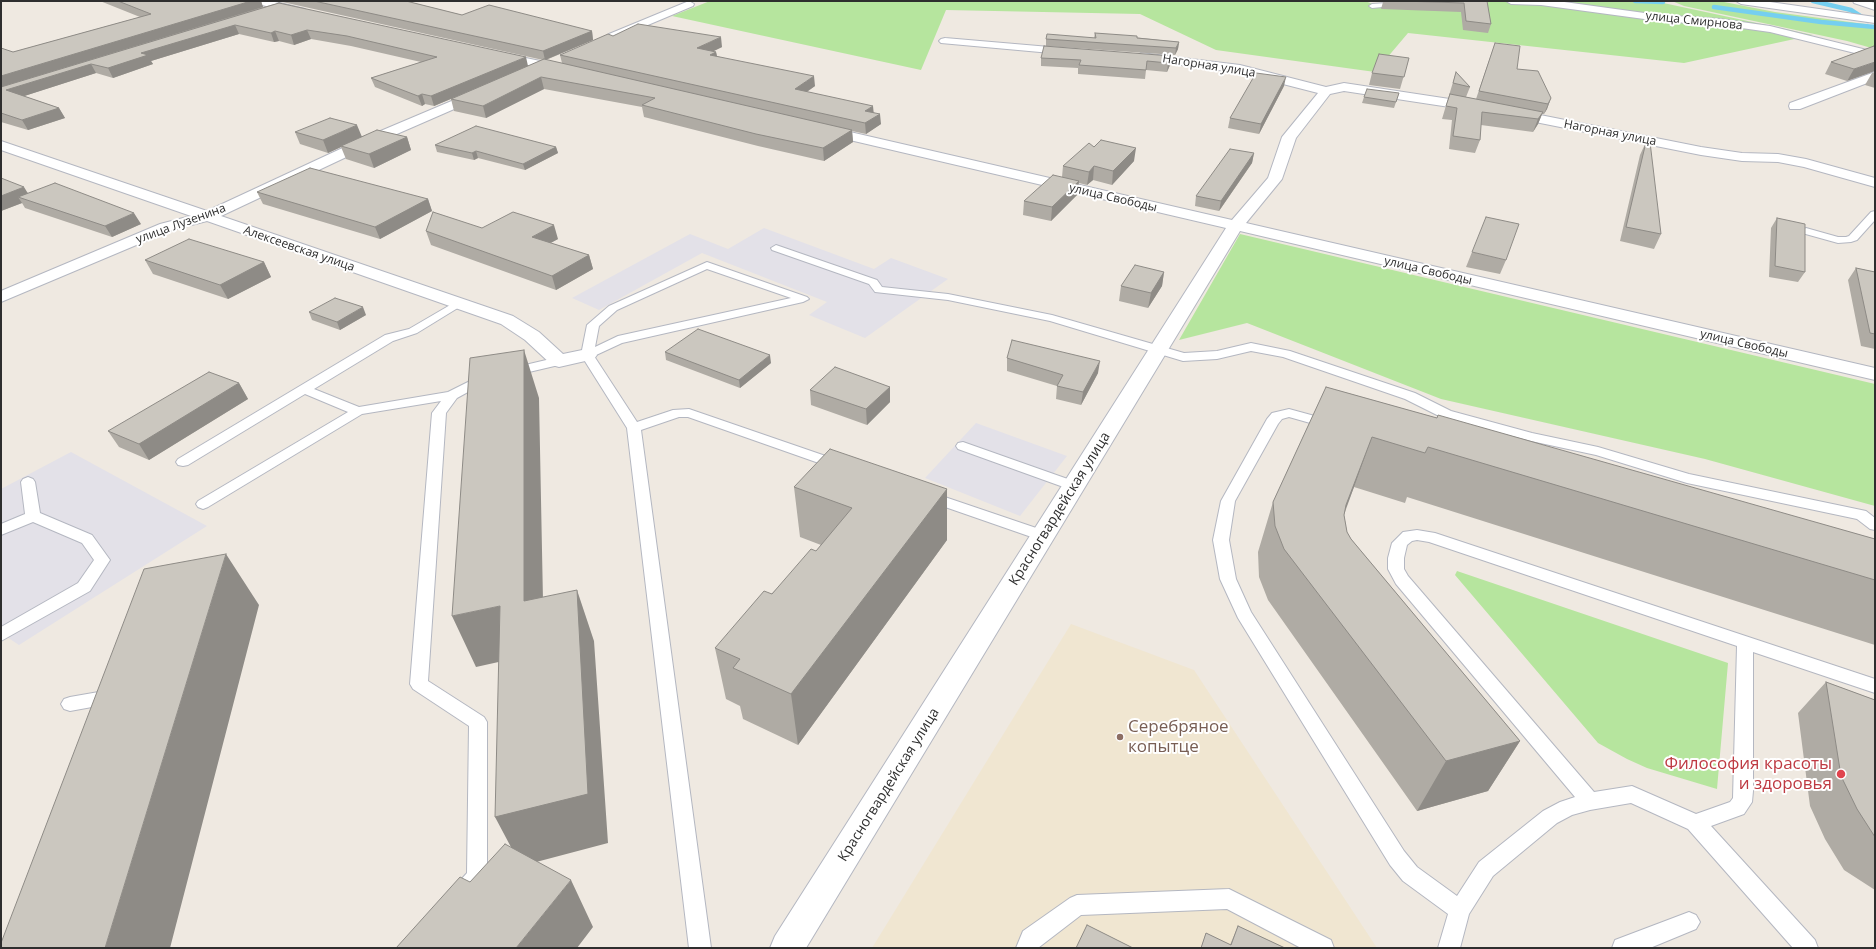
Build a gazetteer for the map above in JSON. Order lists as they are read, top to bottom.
{
  "streets": {
    "street": [
      "улица Смирнова",
      "Нагорная улица",
      "улица Свободы",
      "улица Лузенина",
      "Алексеевская улица",
      "Красногвардейская улица"
    ]
  },
  "crossings": [
    ["Нагорная улица", "Красногвардейская улица"],
    ["улица Свободы", "Красногвардейская улица"],
    ["улица Лузенина", "Алексеевская улица"]
  ],
  "places": ["Серебряное копытце", "Философия красоты и здоровья"]
}
